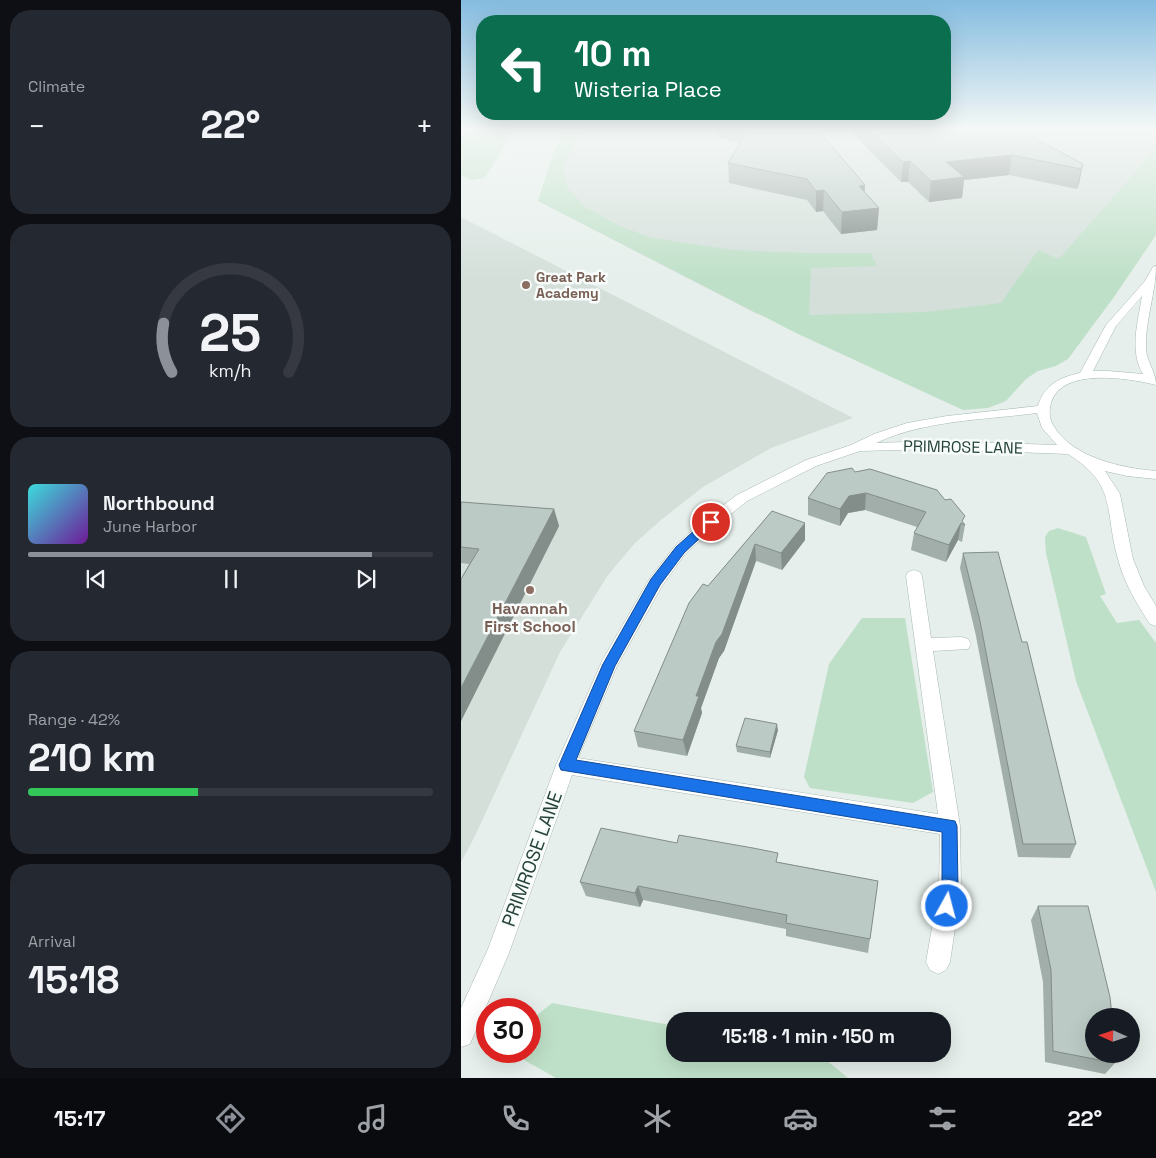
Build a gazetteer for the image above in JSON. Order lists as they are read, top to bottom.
{
  "streets": {
    "street": ["PRIMROSE LANE"]
  },
  "places": ["Great Park Academy", "Havannah First School"],
  "north": "left",
  "page": {
    "tile": [
      "Climate",
      ["Range · 42%", "210 km"],
      ["Arrival", "15:18"]
    ],
    "turn": ["10 m", "Wisteria Place"],
    "heat": ["−", "22°", "+"],
    "song": ["Northbound", "June Harbor"],
    "limit": "30",
    "trip": "15:18 · 1 min · 150 m",
    "tabs": ["15:17", "22°"],
    "gauge": ["25", "km/h"]
  }
}
